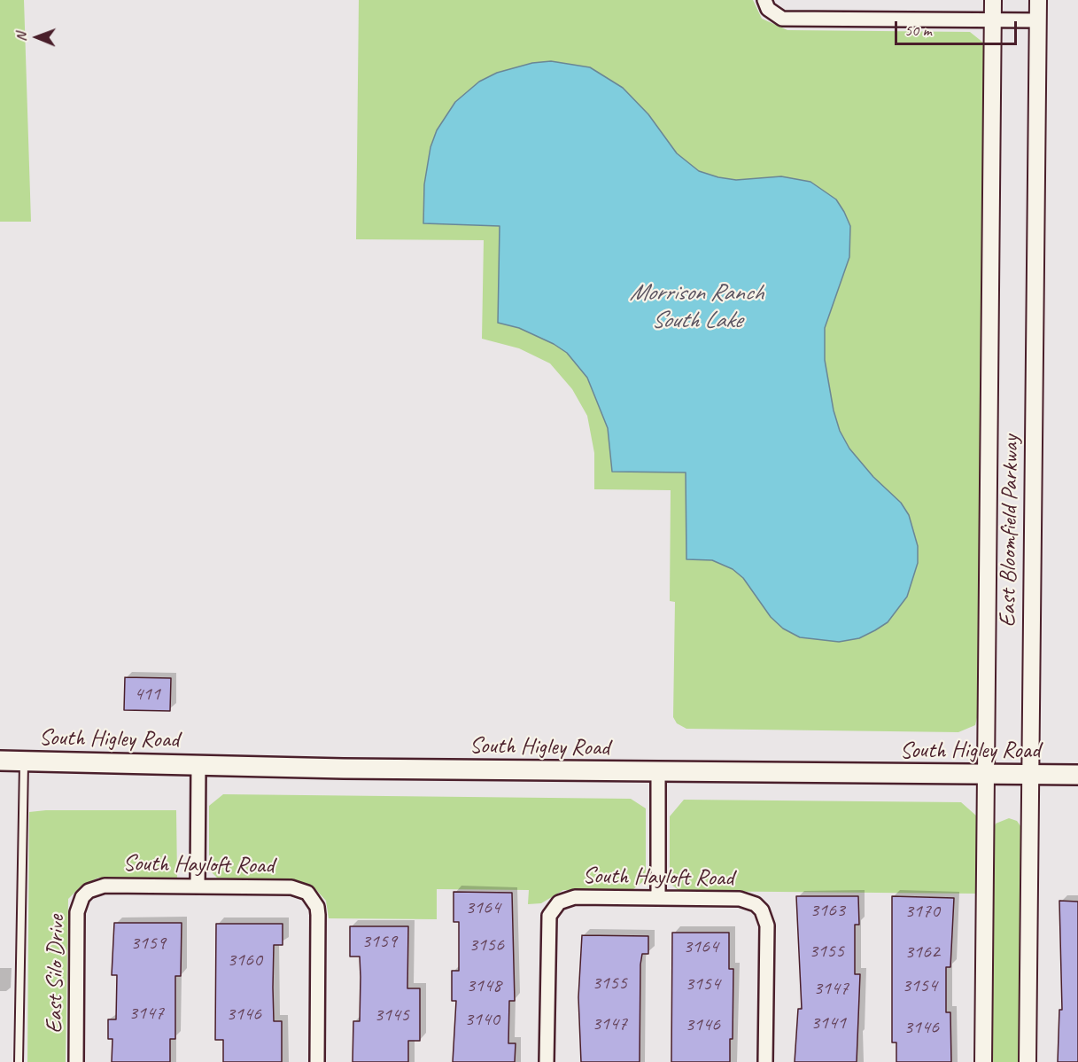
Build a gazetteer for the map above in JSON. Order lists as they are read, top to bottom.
{
  "streets": {
    "main road": ["South Higley Road"],
    "street": ["East Bloomfield Parkway", "South Hayloft Road", "East Silo Drive"]
  },
  "crossings": [
    ["East Bloomfield Parkway", "South Higley Road"],
    ["South Hayloft Road", "East Silo Drive"]
  ],
  "water": ["Morrison Ranch South Lake"],
  "house_numbers": [
    "411",
    "3164",
    "3163",
    "3170",
    "3159",
    "3159",
    "3156",
    "3164",
    "3155",
    "3162",
    "3160",
    "3155",
    "3154",
    "3148",
    "3154",
    "3147",
    "3147",
    "3146",
    "3145",
    "3140",
    "3141",
    "3147",
    "3146",
    "3146"
  ],
  "scale_bar": "50 m",
  "north": "left"
}
